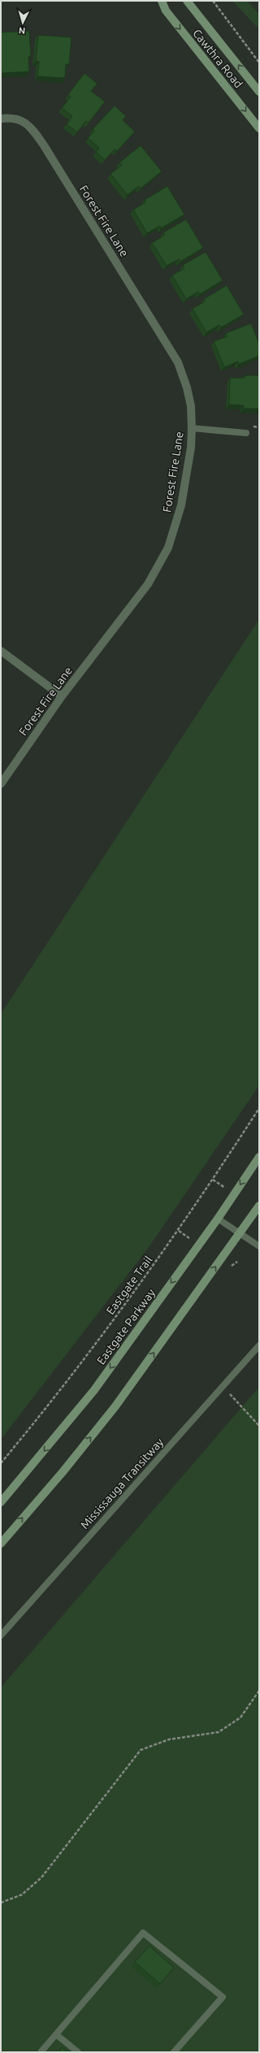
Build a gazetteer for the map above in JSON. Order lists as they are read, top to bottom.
{
  "streets": {
    "main road": ["Cawthra Road", "Eastgate Parkway"],
    "street": ["Forest Fire Lane"],
    "lane": ["Mississauga Transitway"],
    "path": ["Eastgate Trail"]
  },
  "north": "bottom"
}
